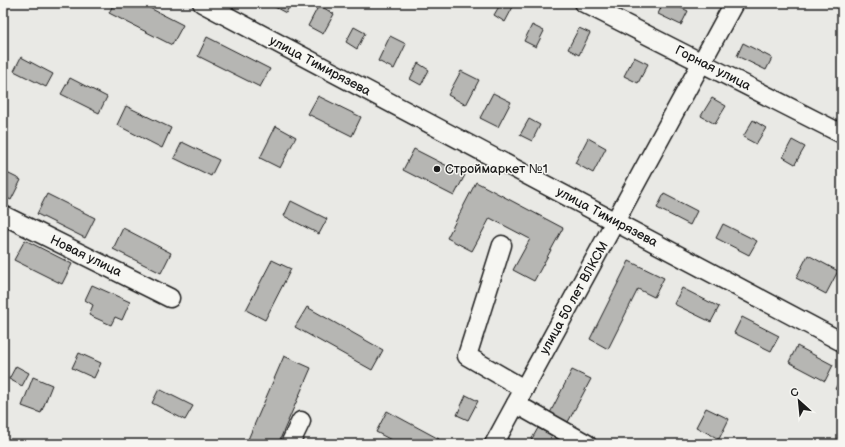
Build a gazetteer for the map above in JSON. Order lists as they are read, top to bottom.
{
  "streets": {
    "street": [
      "улица Тимирязева",
      "Горная улица",
      "Новая улица",
      "улица 50 лет ВЛКСМ"
    ]
  },
  "crossings": [
    ["улица Тимирязева", "улица 50 лет ВЛКСМ"],
    ["Горная улица", "улица 50 лет ВЛКСМ"]
  ],
  "places": ["Строймаркет №1"],
  "north": "top left"
}
